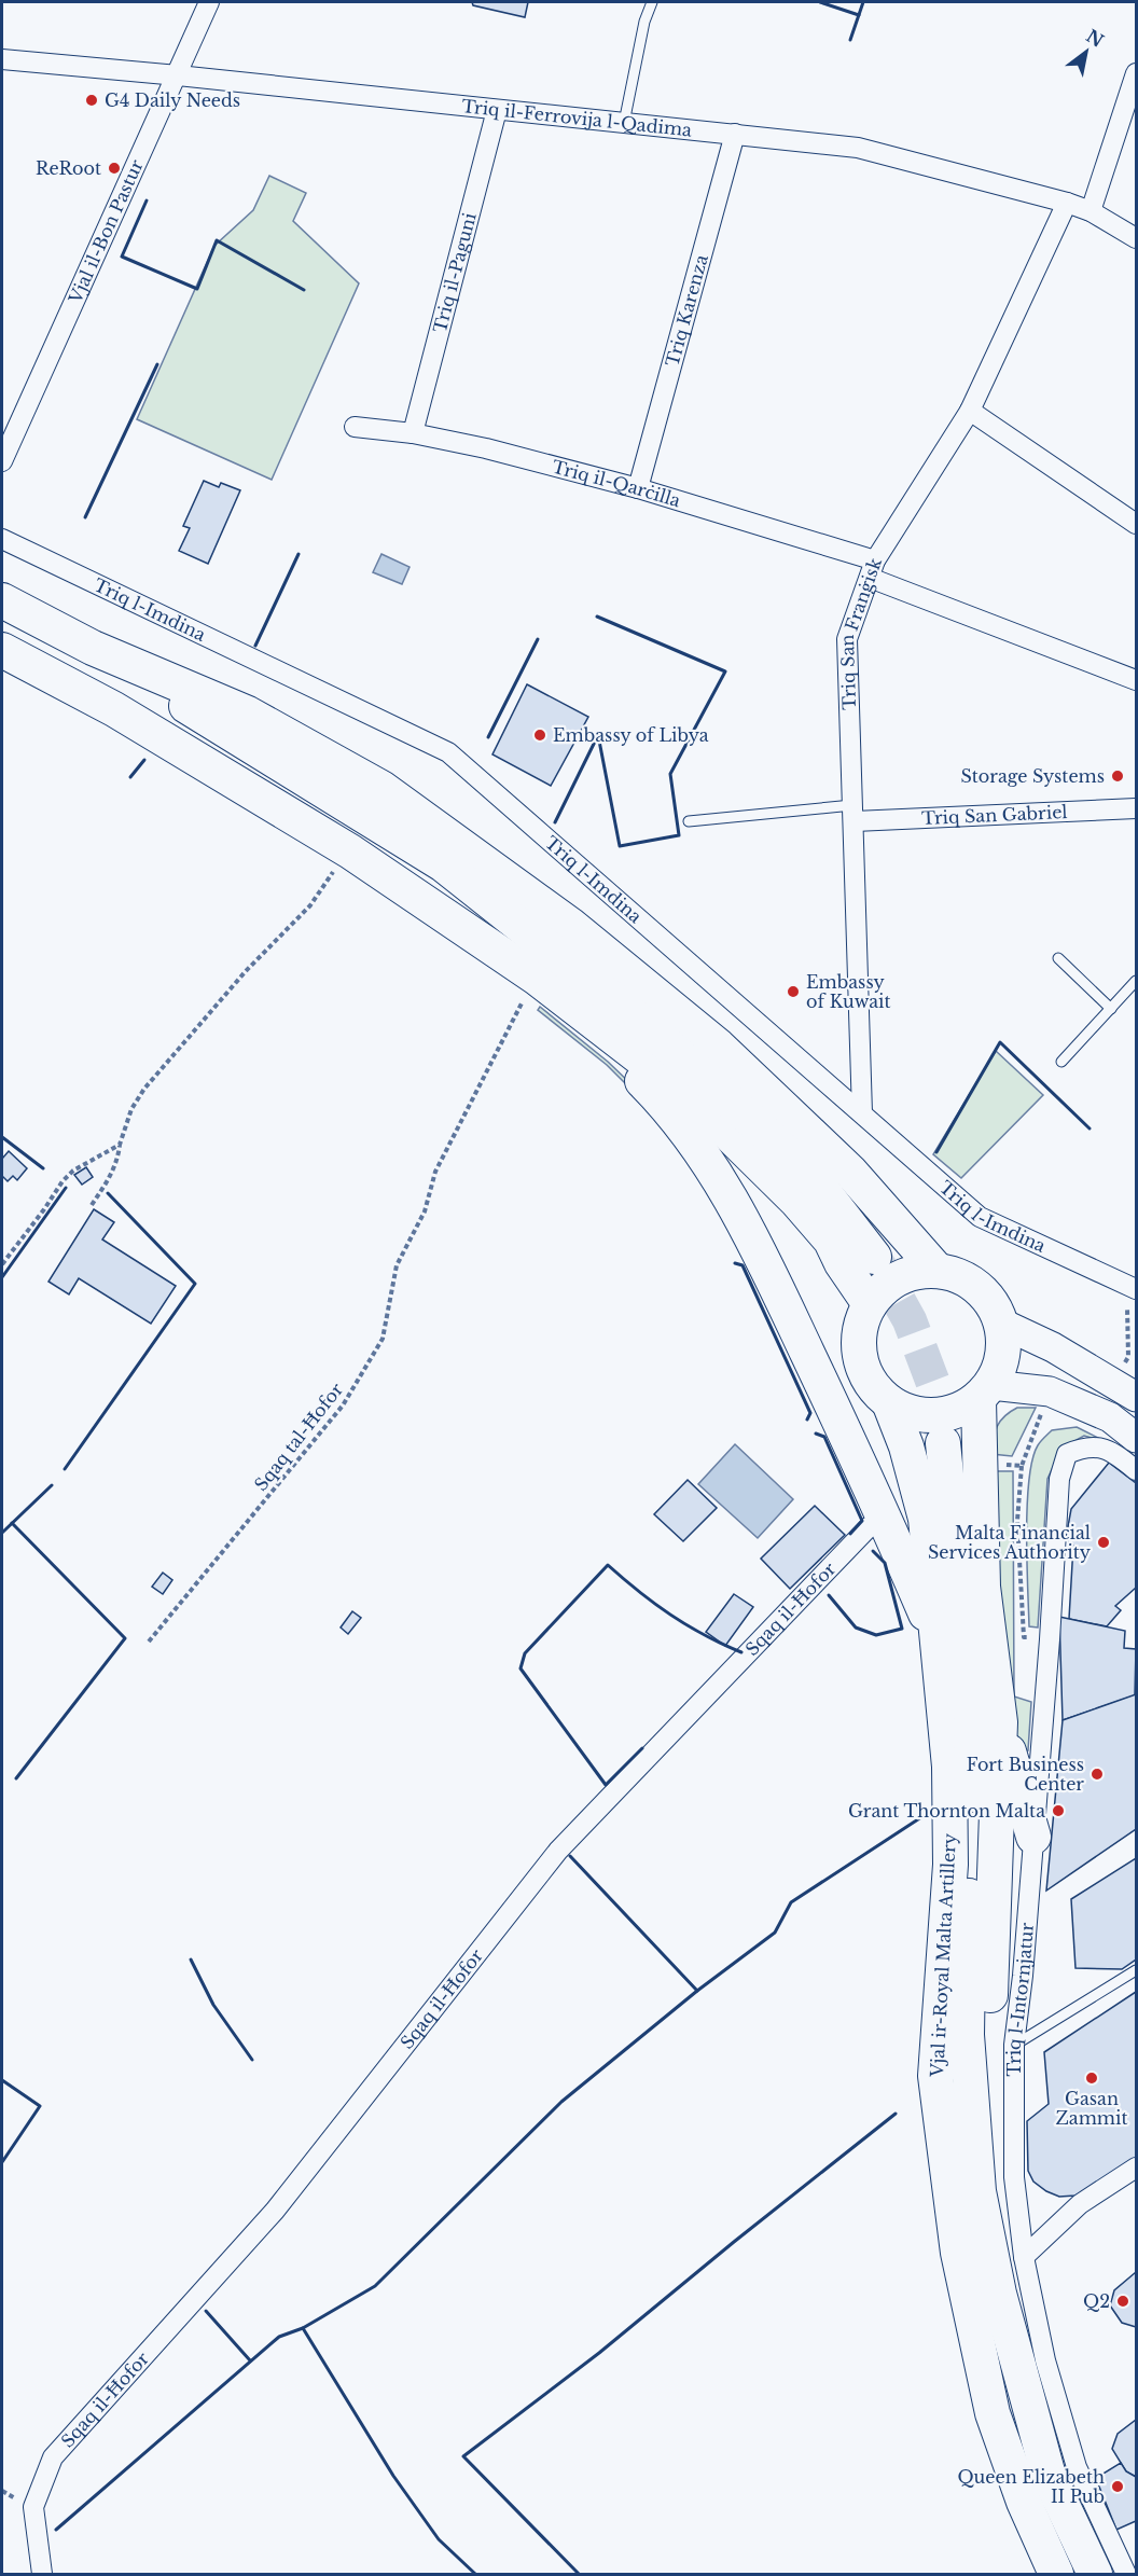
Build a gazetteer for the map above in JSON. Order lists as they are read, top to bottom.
{
  "streets": {
    "highway": ["Vjal ir-Royal Malta Artillery"],
    "street": [
      "Triq il-Ferrovija l-Qadima",
      "Vjal il-Bon Pastur",
      "Triq il-Paguni",
      "Triq Karenza",
      "Triq il-Qarċilla",
      "Triq l-Imdina",
      "Triq San Franġisk",
      "Triq San Gabriel",
      "Sqaq il-Ħofor",
      "Triq l-Intornjatur"
    ],
    "path": ["Sqaq tal-Ħofor"]
  },
  "crossings": [
    ["Triq il-Ferrovija l-Qadima", "Vjal il-Bon Pastur"],
    ["Triq il-Ferrovija l-Qadima", "Triq il-Paguni"],
    ["Triq il-Ferrovija l-Qadima", "Triq Karenza"],
    ["Triq il-Ferrovija l-Qadima", "Triq San Franġisk"],
    ["Triq il-Paguni", "Triq il-Qarċilla"],
    ["Triq Karenza", "Triq il-Qarċilla"],
    ["Triq il-Qarċilla", "Triq San Franġisk"],
    ["Triq l-Imdina", "Triq San Franġisk"],
    ["Triq San Franġisk", "Triq San Gabriel"]
  ],
  "places": [
    "G4 Daily Needs",
    "ReRoot",
    "Embassy of Libya",
    "Storage Systems",
    "Embassy of Kuwait",
    "Malta Financial Services Authority",
    "Fort Business Center",
    "Grant Thornton Malta",
    "Gasan Zammit",
    "Q2",
    "Queen Elizabeth II Pub"
  ],
  "north": "top right"
}
